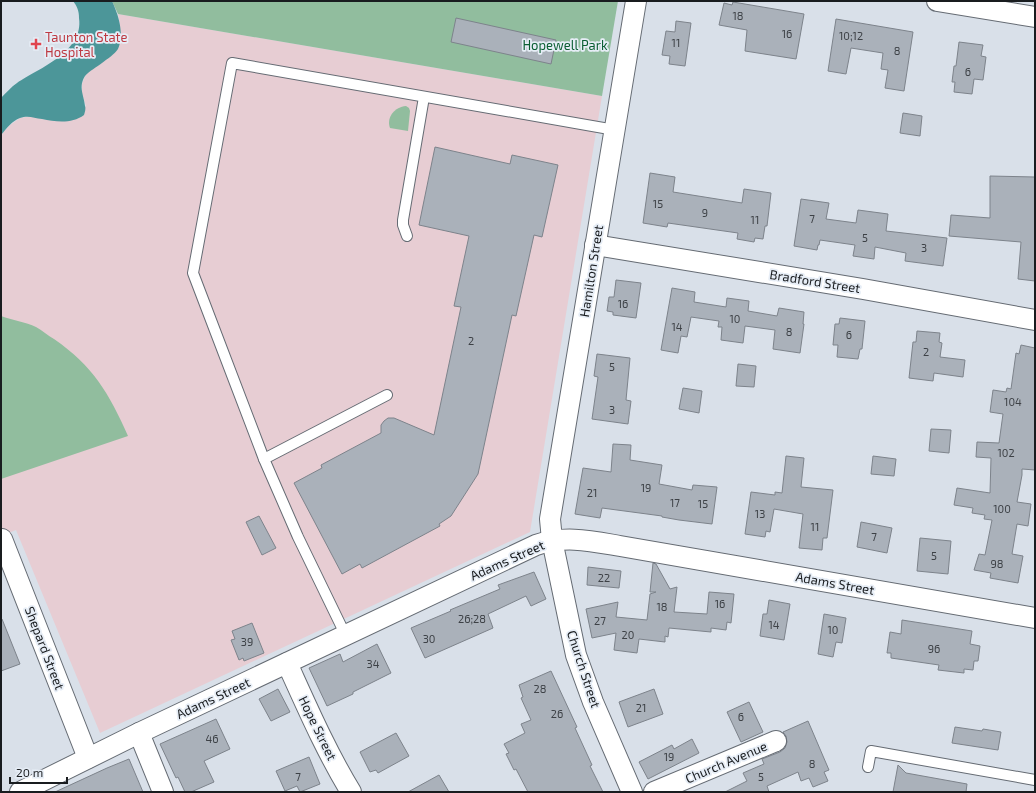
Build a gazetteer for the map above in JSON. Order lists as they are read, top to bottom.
{
  "streets": {
    "street": [
      "Hamilton Street",
      "Bradford Street",
      "Adams Street",
      "Shepard Street",
      "Church Street",
      "Hope Street",
      "Church Avenue"
    ]
  },
  "crossings": [
    ["Hamilton Street", "Bradford Street"],
    ["Hamilton Street", "Adams Street"],
    ["Hamilton Street", "Church Street"],
    ["Adams Street", "Shepard Street"],
    ["Adams Street", "Church Street"],
    ["Adams Street", "Hope Street"]
  ],
  "parks": ["Hopewell Park"],
  "places": {
    "health": ["Taunton State Hospital"]
  },
  "house_numbers": [
    "18",
    "16",
    "10;12",
    "11",
    "8",
    "6",
    "15",
    "9",
    "7",
    "11",
    "5",
    "3",
    "16",
    "10",
    "14",
    "8",
    "6",
    "2",
    "2",
    "5",
    "104",
    "3",
    "102",
    "19",
    "21",
    "17",
    "15",
    "100",
    "13",
    "11",
    "7",
    "5",
    "98",
    "22",
    "16",
    "18",
    "26;28",
    "27",
    "14",
    "10",
    "20",
    "30",
    "39",
    "96",
    "34",
    "28",
    "21",
    "26",
    "6",
    "46",
    "19",
    "8",
    "7",
    "5"
  ],
  "scale_bar": "20 m"
}
